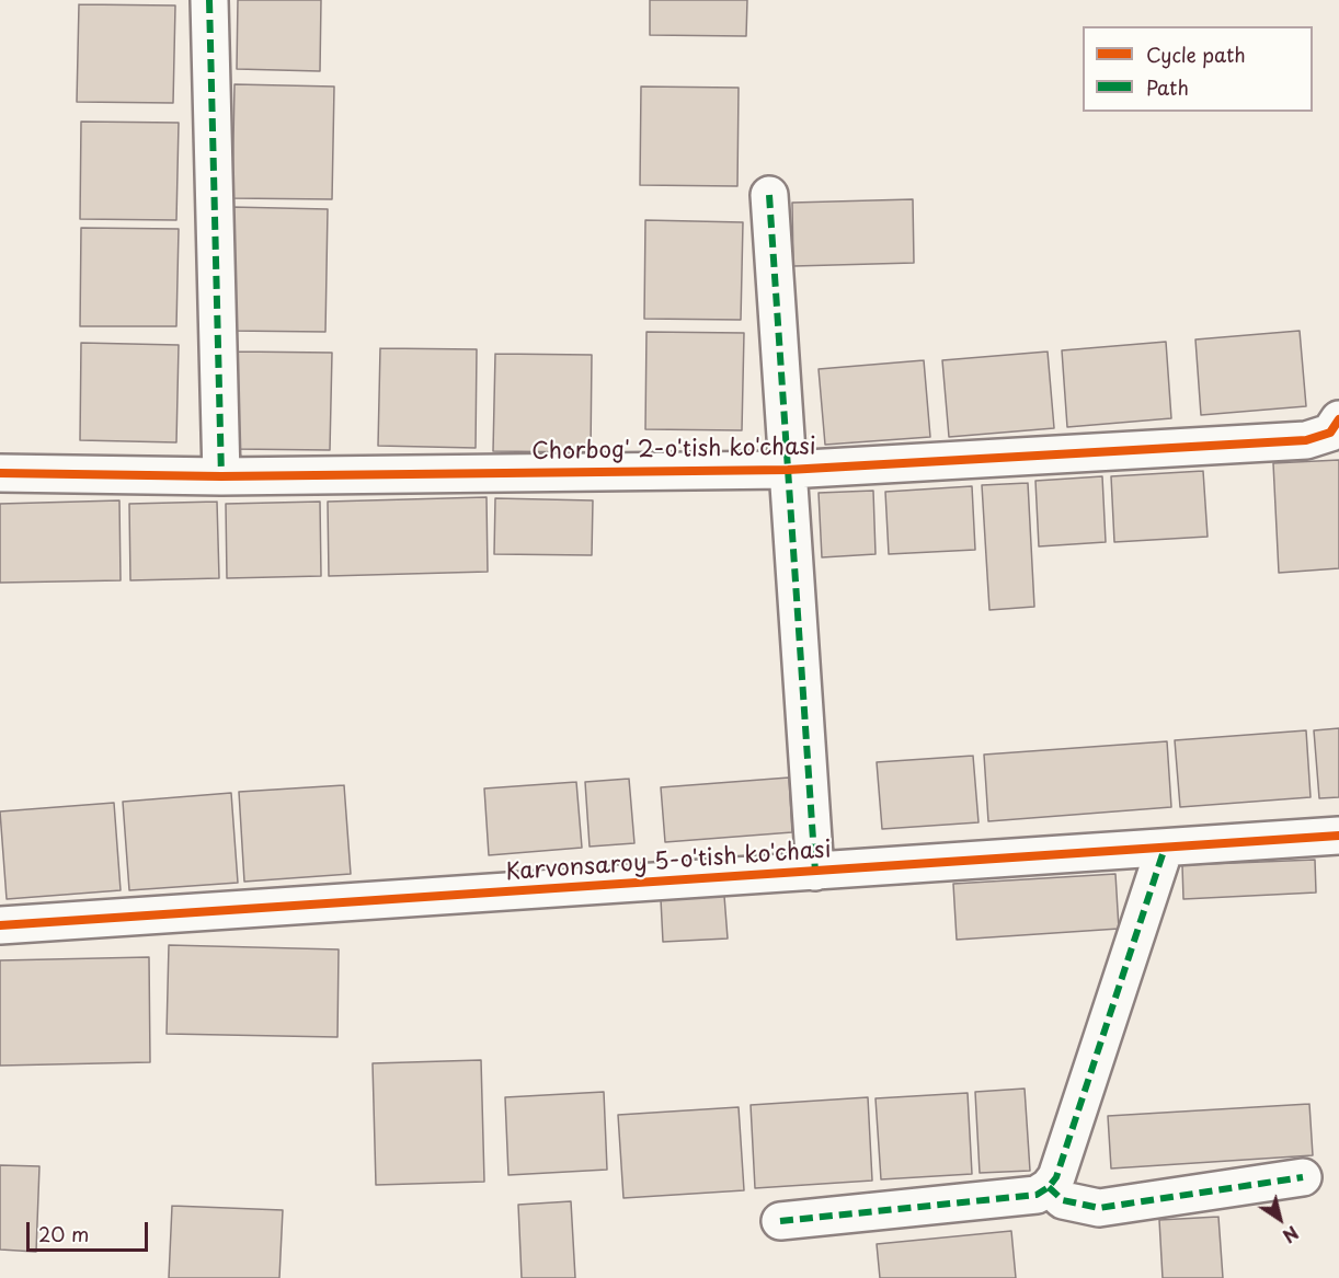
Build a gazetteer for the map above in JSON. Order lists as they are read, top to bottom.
{
  "streets": {
    "street": ["Chorbog' 2-o'tish ko'chasi", "Karvonsaroy 5-o'tish ko'chasi"]
  },
  "legend": ["Cycle path", "Path"],
  "scale_bar": "20 m",
  "north": "bottom right"
}
